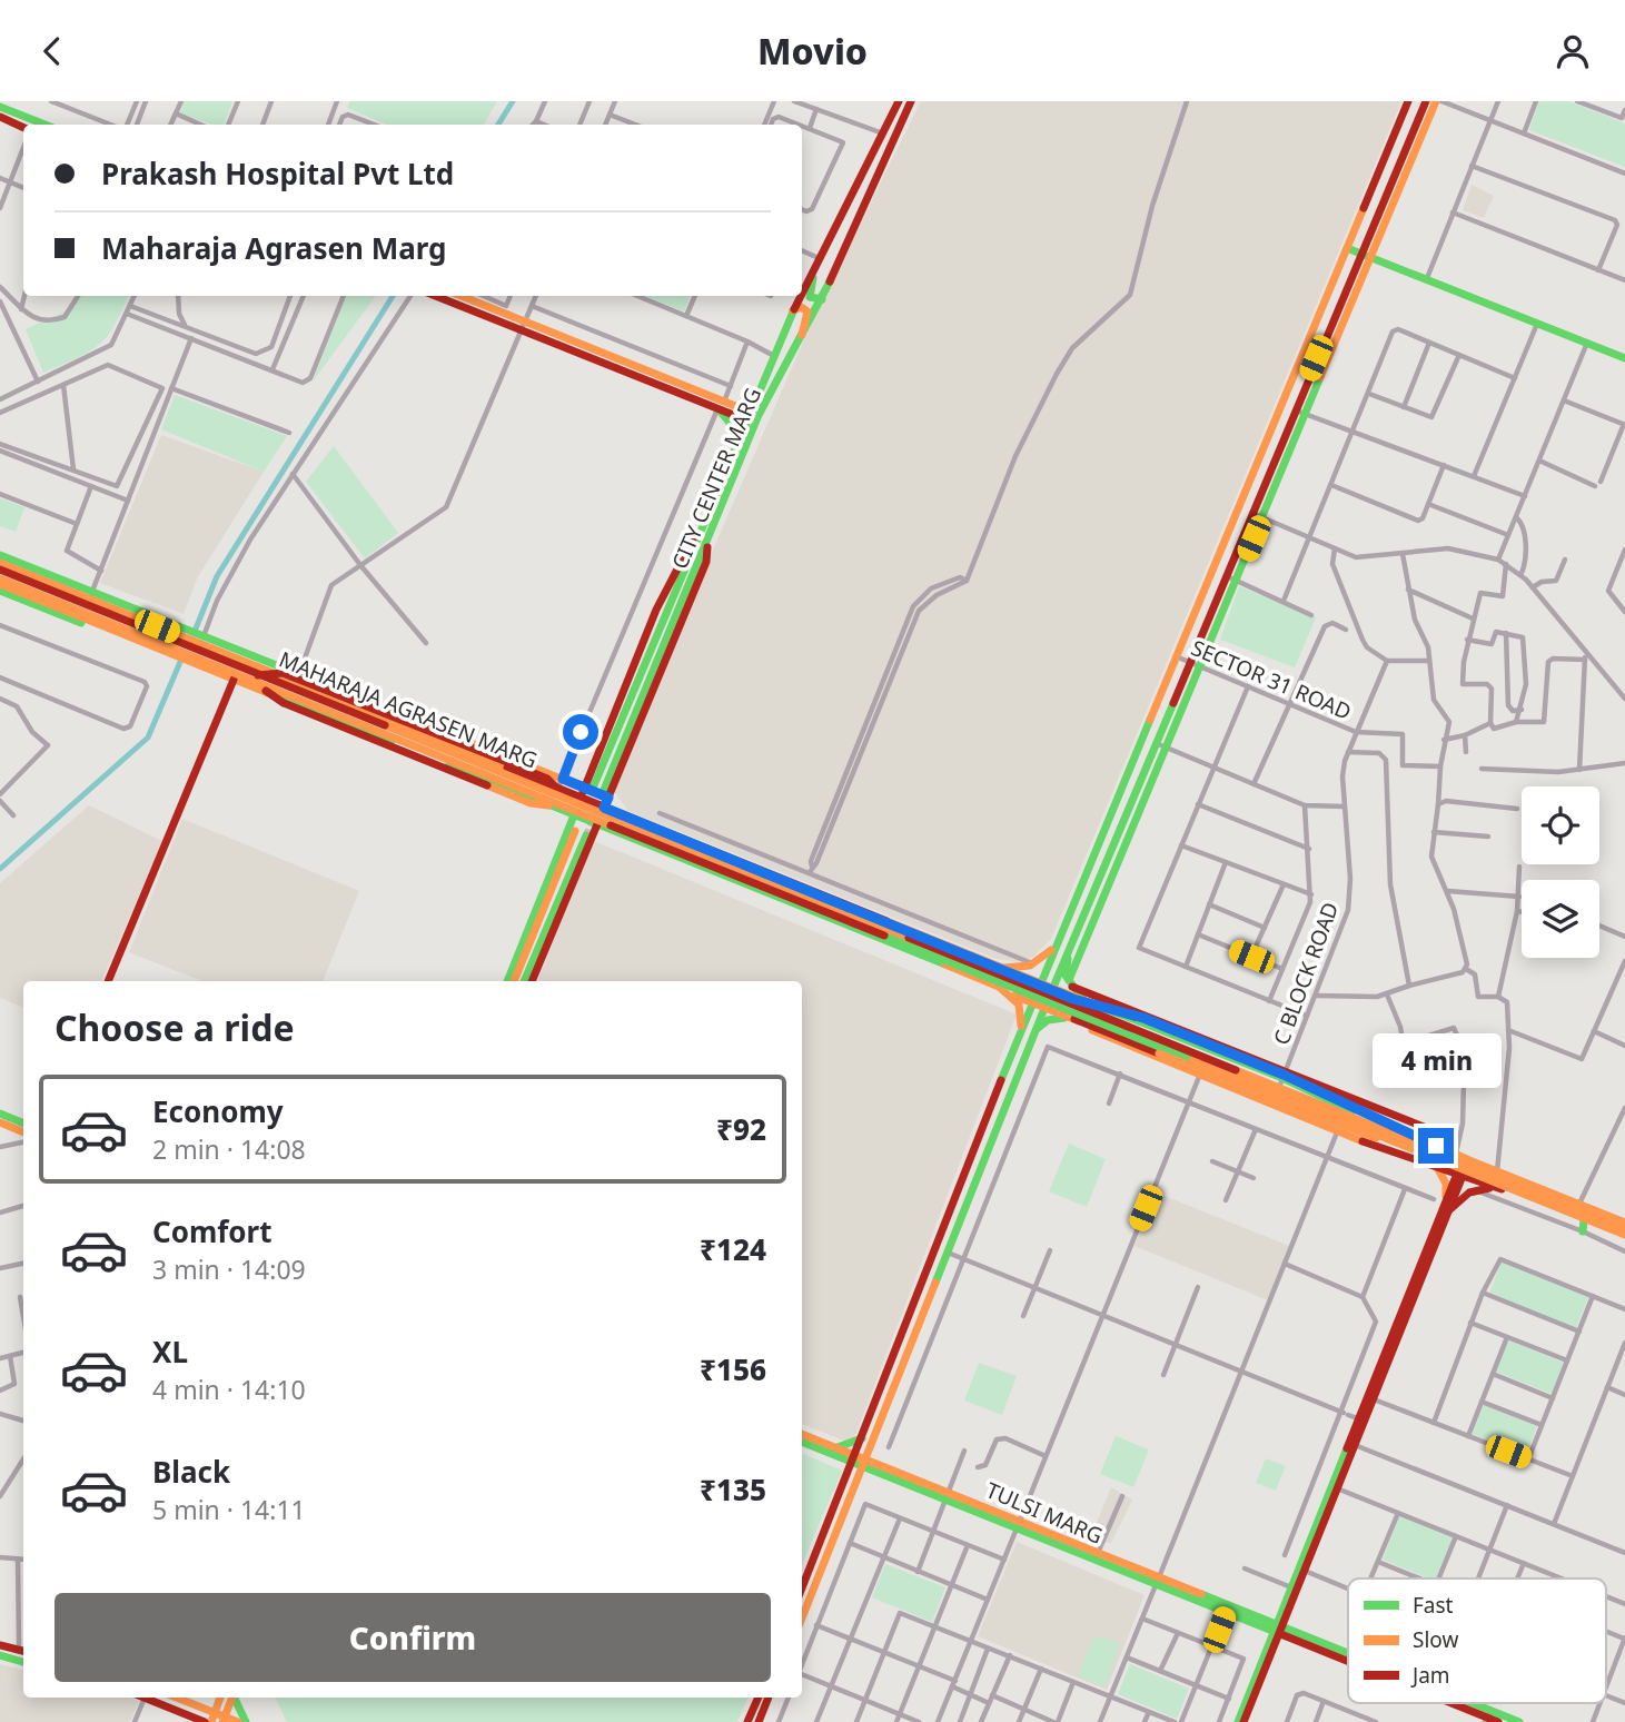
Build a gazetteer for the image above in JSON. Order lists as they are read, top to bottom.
{
  "streets": {
    "main road": ["CITY CENTER MARG", "MAHARAJA AGRASEN MARG", "TULSI MARG"],
    "street": ["SECTOR 31 ROAD", "C BLOCK ROAD"]
  },
  "crossings": [
    ["CITY CENTER MARG", "MAHARAJA AGRASEN MARG"],
    ["SECTOR 31 ROAD", "C BLOCK ROAD"]
  ],
  "legend": ["Fast", "Slow", "Jam"],
  "page": {
    "header": "Movio",
    "banner": ["Prakash Hospital Pvt Ltd", "Maharaja Agrasen Marg"],
    "heading": "Choose a ride",
    "bubble": "4 min",
    "list": [
      {
        "name": "Economy",
        "note": "2 min · 14:08",
        "value": "₹92"
      },
      {
        "name": "Comfort",
        "note": "3 min · 14:09",
        "value": "₹124"
      },
      {
        "name": "XL",
        "note": "4 min · 14:10",
        "value": "₹156"
      },
      {
        "name": "Black",
        "note": "5 min · 14:11",
        "value": "₹135"
      }
    ],
    "buttons": "Confirm"
  }
}
